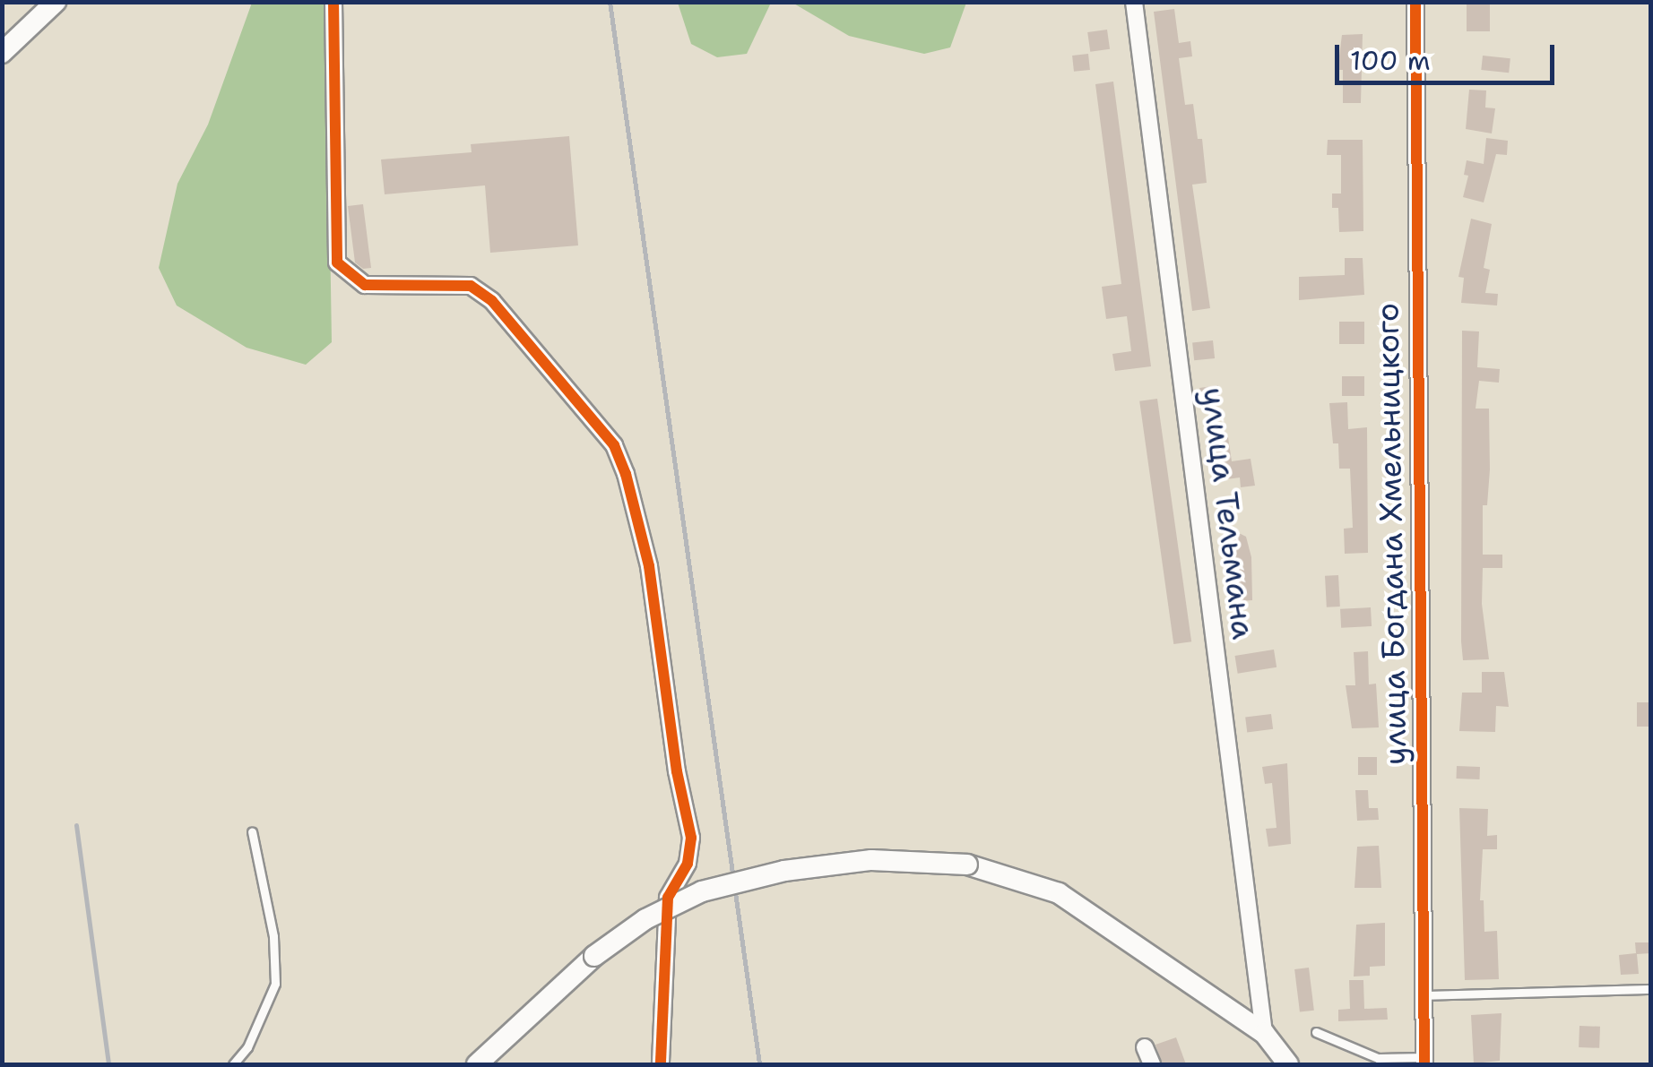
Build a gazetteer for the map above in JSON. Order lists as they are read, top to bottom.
{
  "streets": {
    "street": ["улица Тельмана", "улица Богдана Хмельницкого"]
  },
  "scale_bar": "100 m"
}
